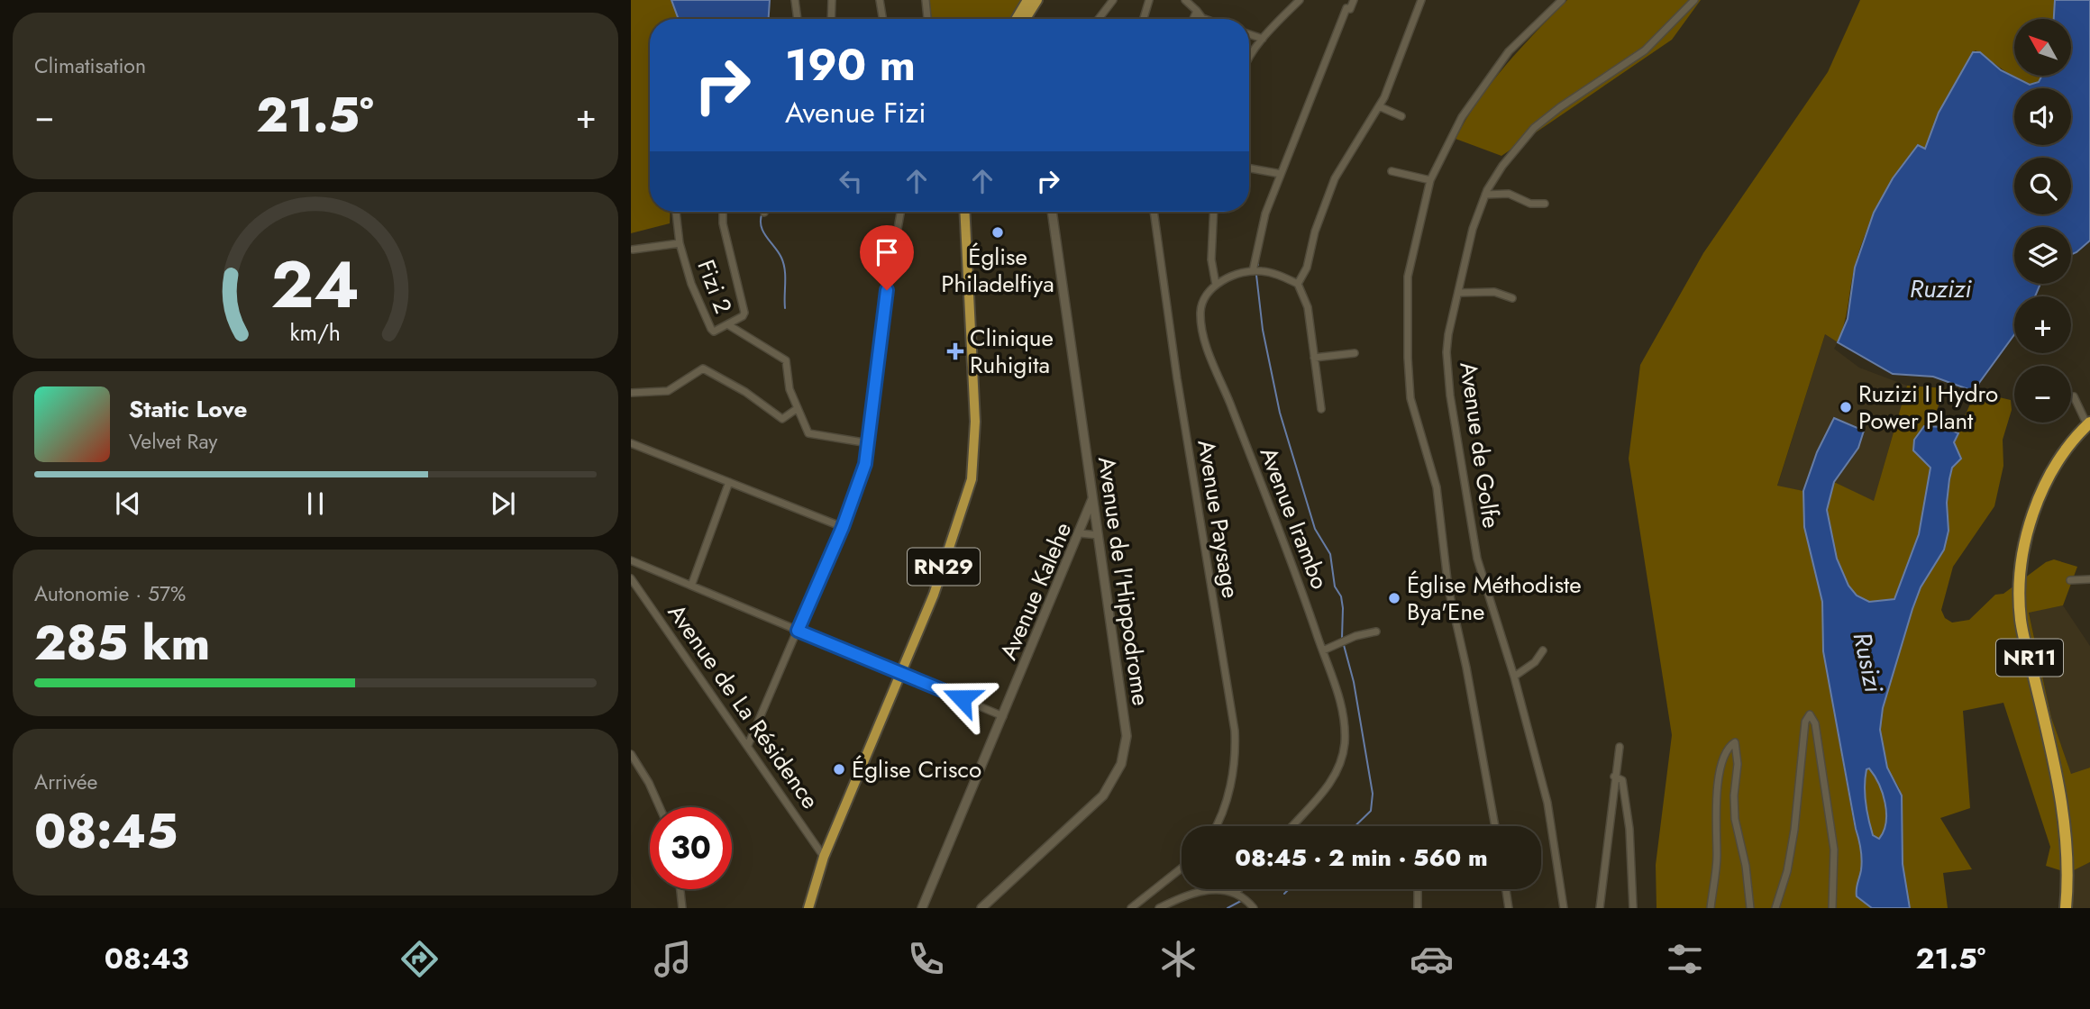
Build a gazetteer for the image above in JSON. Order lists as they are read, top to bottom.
{
  "streets": {
    "highway": ["NR11"],
    "main road": ["RN29"],
    "street": [
      "Fizi 2",
      "Avenue de Golfe",
      "Avenue Irambo",
      "Avenue Paysage",
      "Avenue de l'Hippodrome",
      "Avenue Kalehe",
      "Avenue de La Résidence"
    ]
  },
  "crossings": [
    ["RN29", "Avenue de La Résidence"],
    ["Avenue de l'Hippodrome", "Avenue Kalehe"]
  ],
  "water": ["Ruzizi", "Rusizi"],
  "places": {
    "other": [
      "Église Philadelfiya",
      "Ruzizi I Hydro Power Plant",
      "Église Méthodiste Bya'Ene",
      "Église Crisco"
    ],
    "health": ["Clinique Ruhigita"]
  },
  "north": "top left",
  "page": {
    "tile": [
      "Climatisation",
      ["Autonomie · 57%", "285 km"],
      ["Arrivée", "08:45"]
    ],
    "map_buttons": ["+", "−"],
    "turn": ["190 m", "Avenue Fizi"],
    "heat": ["−", "21.5°", "+"],
    "song": ["Static Love", "Velvet Ray"],
    "limit": "30",
    "trip": "08:45 · 2 min · 560 m",
    "tabs": ["08:43", "21.5°"],
    "gauge": ["24", "km/h"]
  }
}
